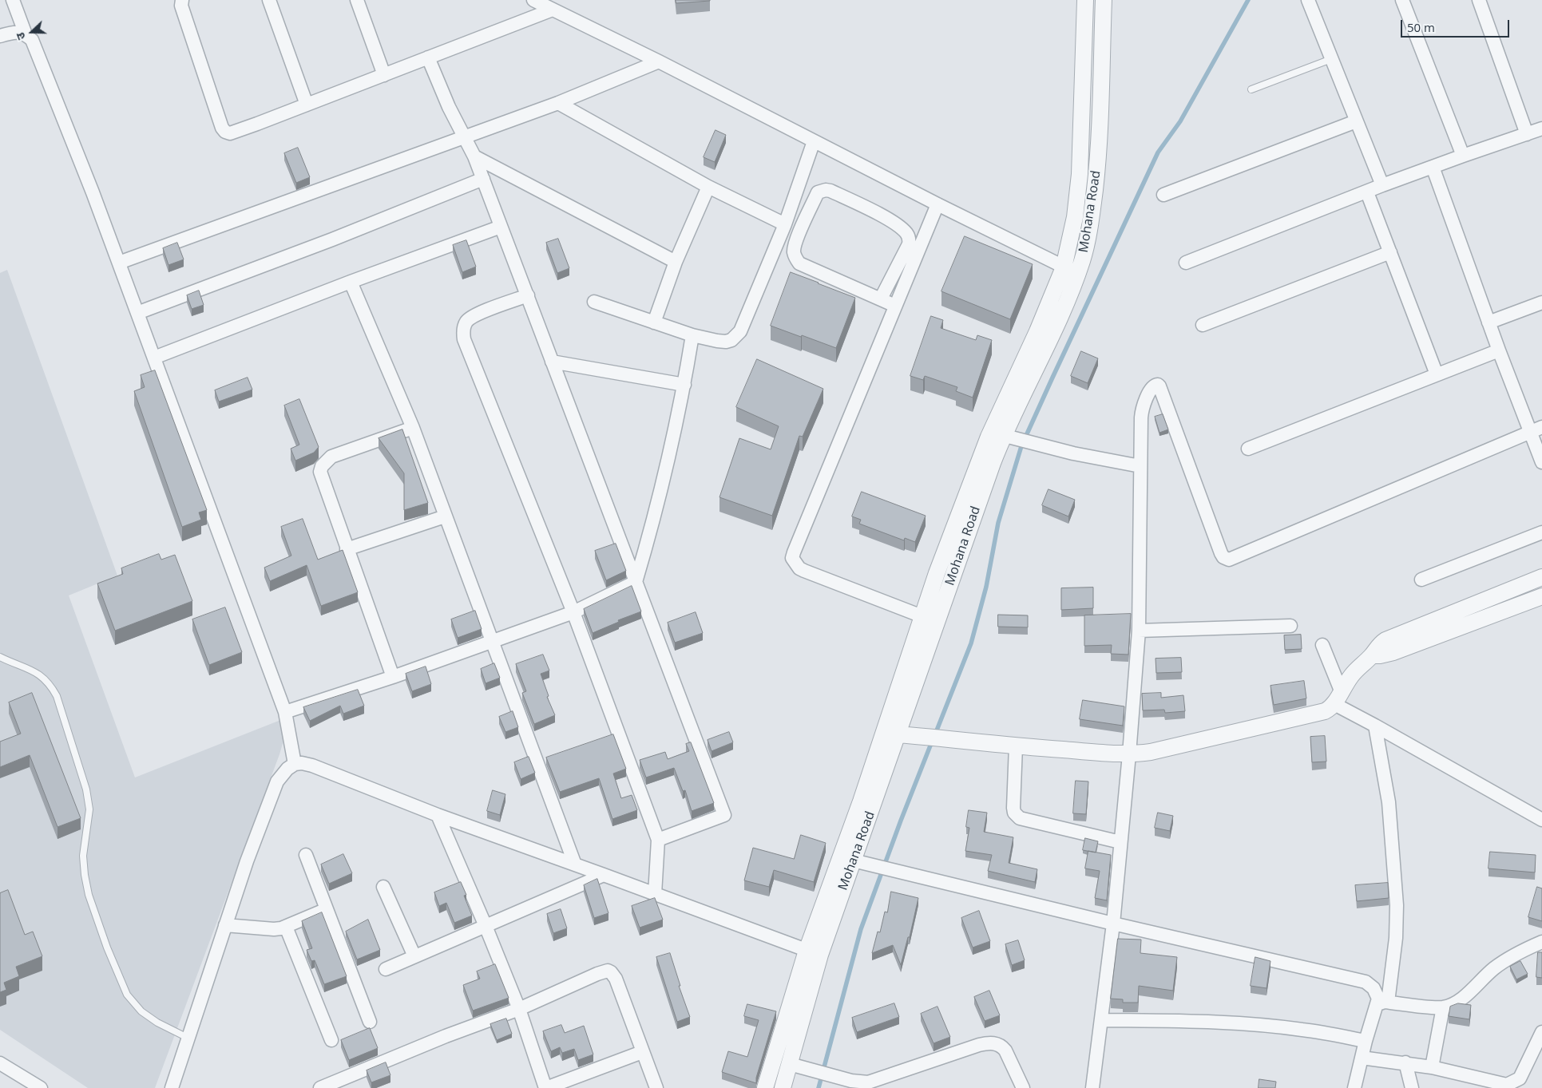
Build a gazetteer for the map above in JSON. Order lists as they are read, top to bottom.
{
  "streets": {
    "street": ["Mohana Road"]
  },
  "scale_bar": "50 m",
  "north": "left"
}
